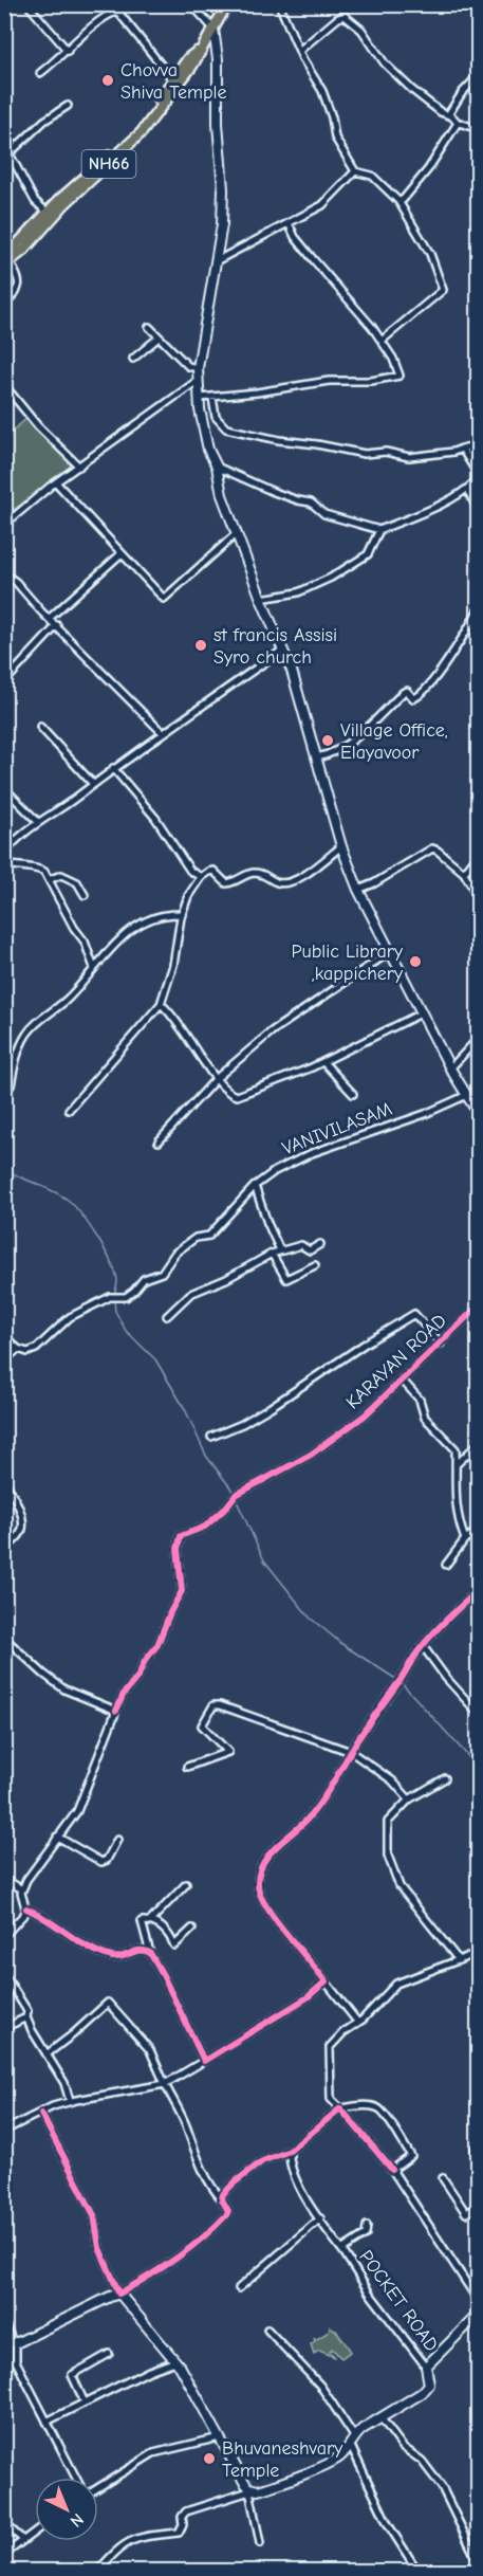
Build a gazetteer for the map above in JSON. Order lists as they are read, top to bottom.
{
  "streets": {
    "highway": ["NH66"],
    "street": ["VANIVILASAM", "KARAYAN ROAD", "POCKET ROAD"]
  },
  "places": [
    "Chovva Shiva Temple",
    "st francis Assisi Syro church",
    "Village Office, Elayavoor",
    "Public Library ,kappichery",
    "Bhuvaneshvary Temple"
  ],
  "north": "bottom right"
}
